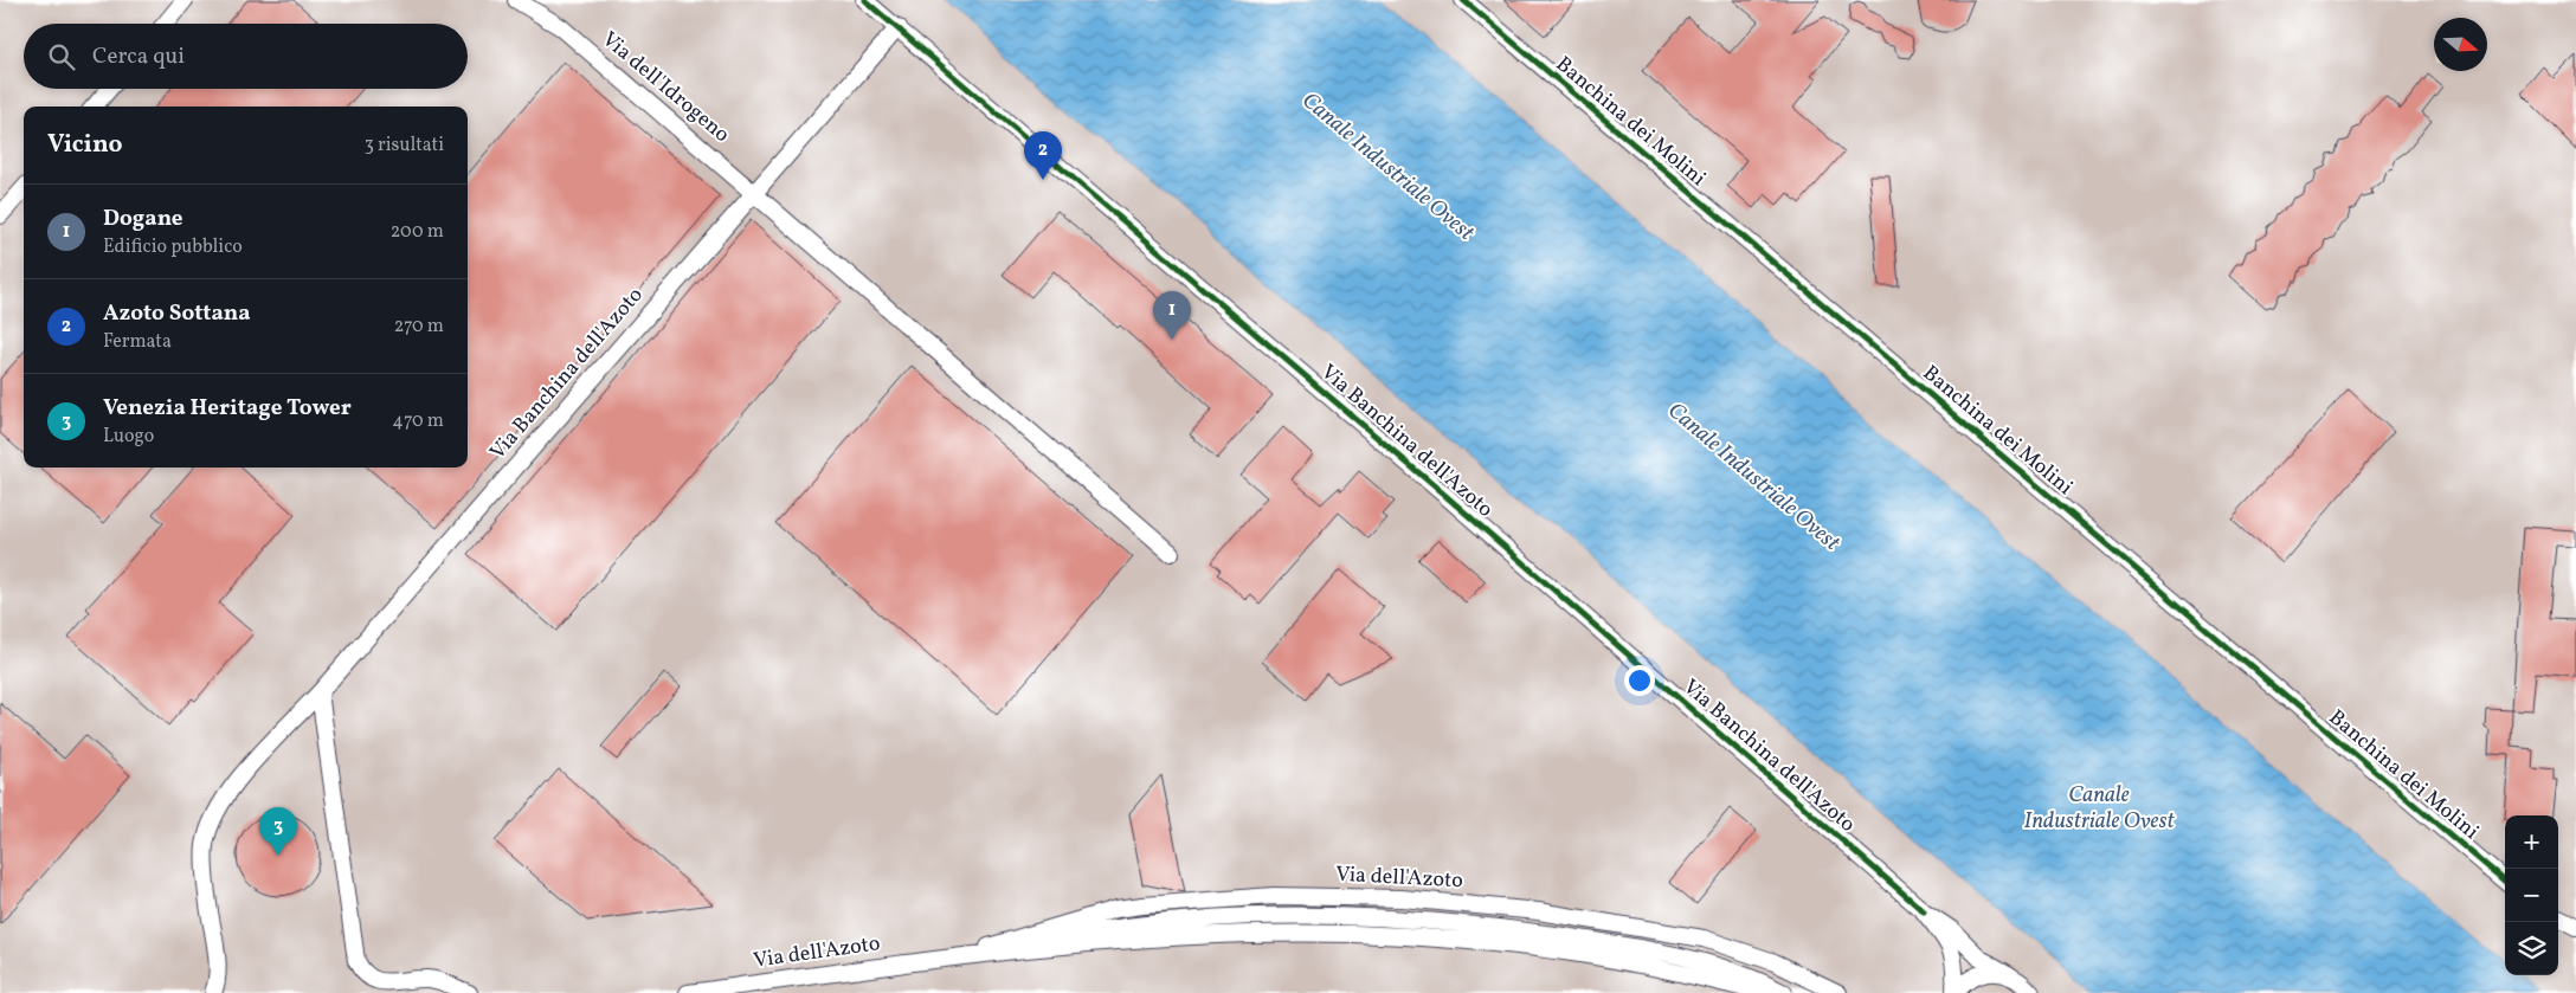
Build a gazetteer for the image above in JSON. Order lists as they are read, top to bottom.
{
  "streets": {
    "street": [
      "Via dell'Idrogeno",
      "Banchina dei Molini",
      "Via Banchina dell'Azoto",
      "Via dell'Azoto"
    ]
  },
  "crossings": [
    ["Via dell'Idrogeno", "Via Banchina dell'Azoto"]
  ],
  "water": ["Canale Industriale Ovest"],
  "north": "right",
  "page": {
    "search": "Cerca qui",
    "heading": ["Vicino", "3 risultati"],
    "pins": ["2", "1", "3"],
    "list": [
      {
        "mark": "1",
        "name": "Dogane",
        "note": "Edificio pubblico",
        "value": "200 m"
      },
      {
        "mark": "2",
        "name": "Azoto Sottana",
        "note": "Fermata",
        "value": "270 m"
      },
      {
        "mark": "3",
        "name": "Venezia Heritage Tower",
        "note": "Luogo",
        "value": "470 m"
      }
    ],
    "map_buttons": ["+", "−"]
  }
}
